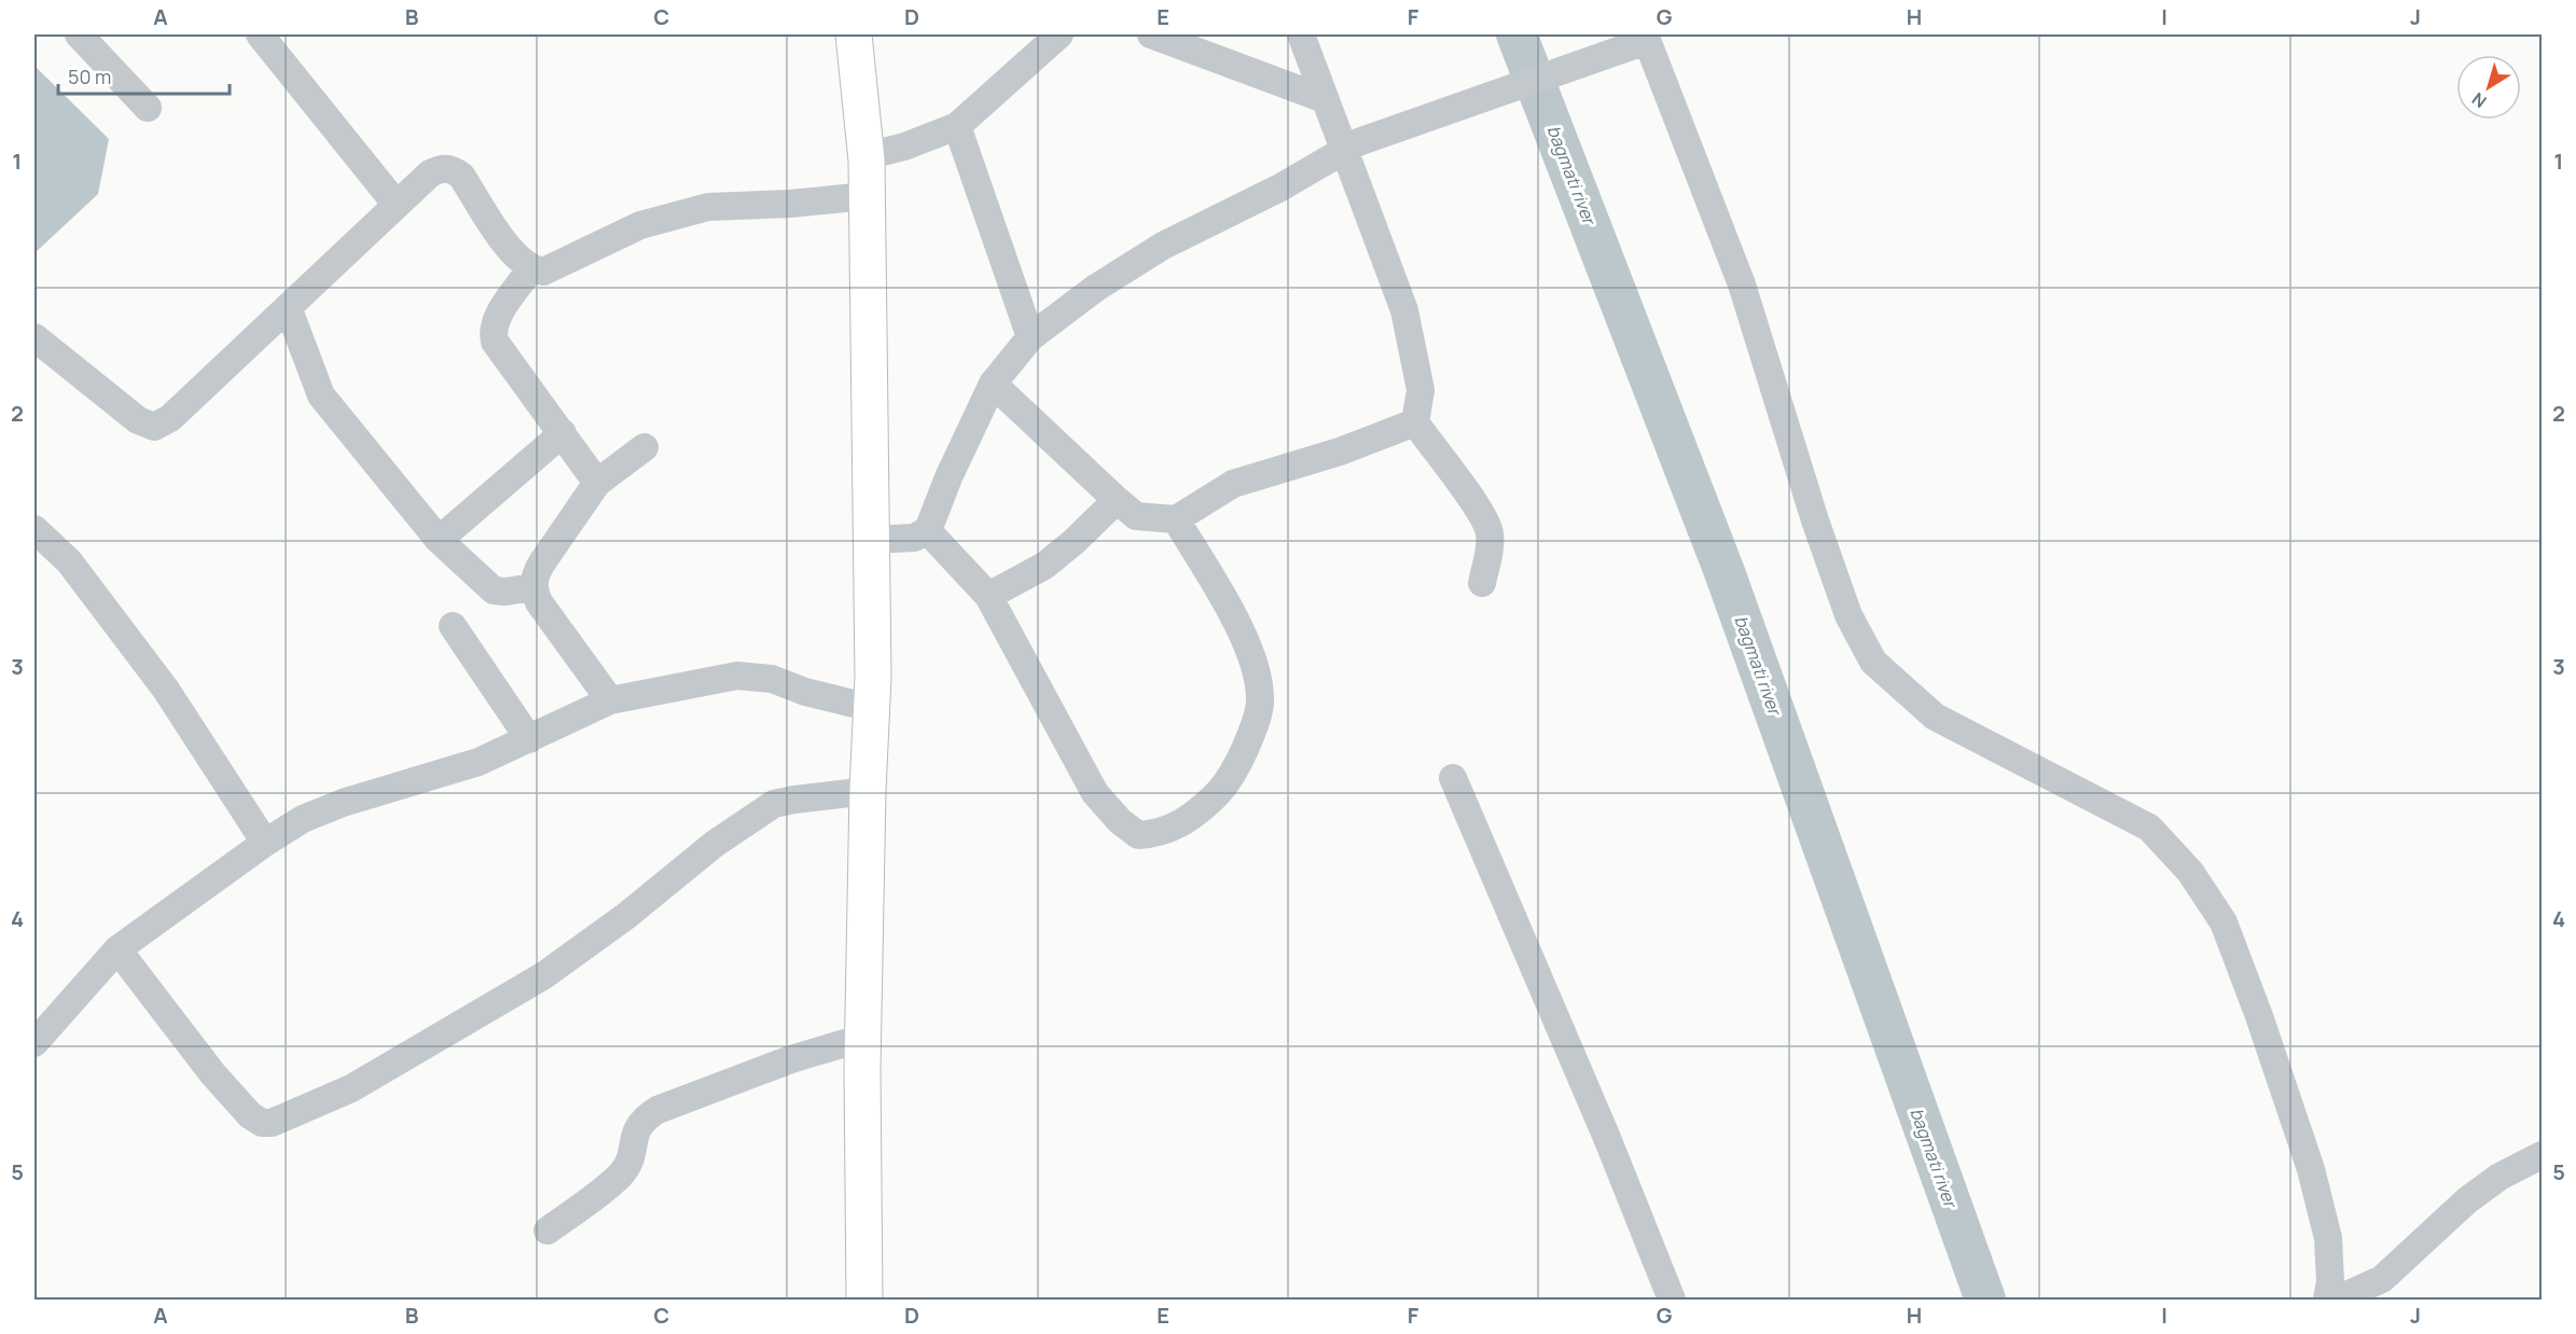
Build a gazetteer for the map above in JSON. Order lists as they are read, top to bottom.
{
  "water": ["bagmati river"],
  "scale_bar": "50 m",
  "north": "bottom left",
  "grid": {
    "columns": [
      "A",
      "B",
      "C",
      "D",
      "E",
      "F",
      "G",
      "H",
      "I",
      "J"
    ],
    "rows": [
      "1",
      "2",
      "3",
      "4",
      "5"
    ]
  }
}
